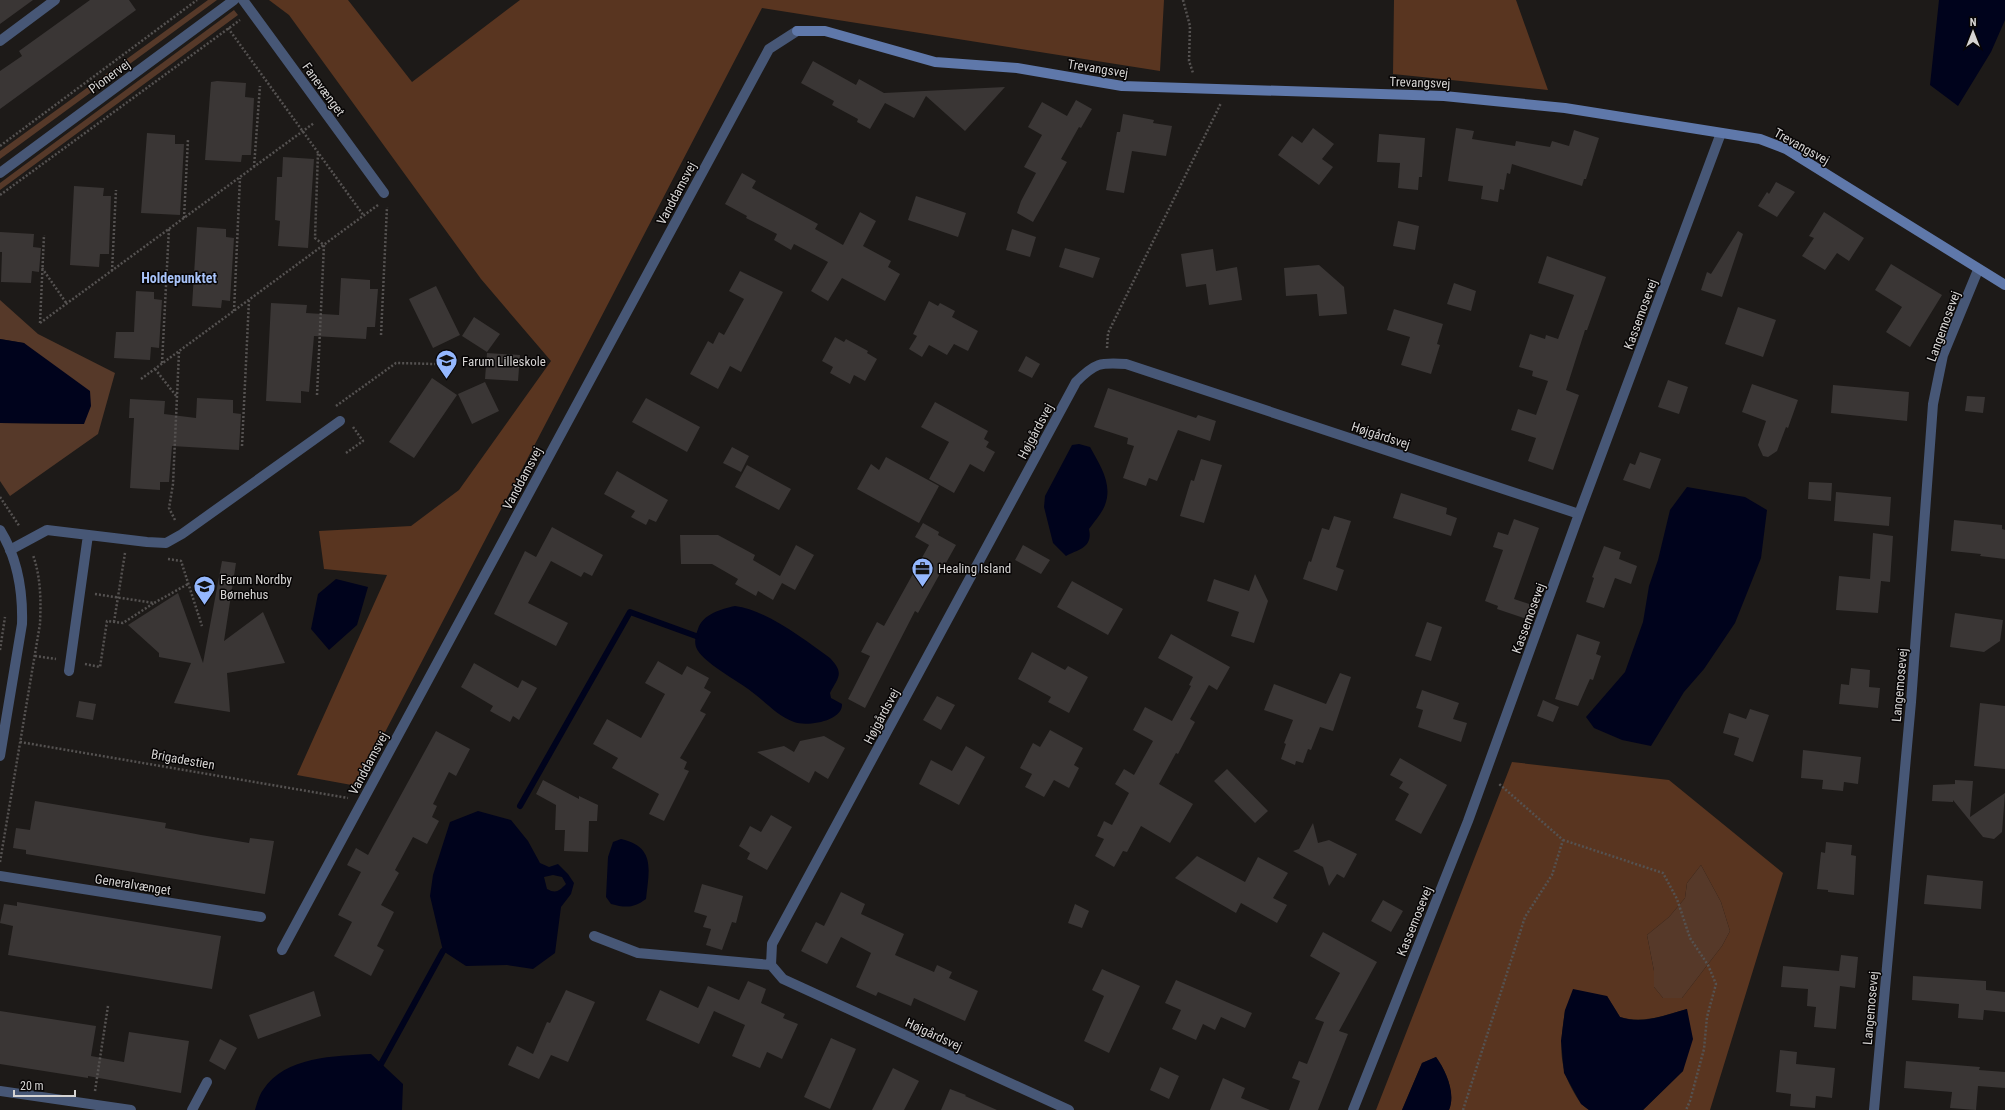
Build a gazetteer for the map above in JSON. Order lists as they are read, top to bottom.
{
  "streets": {
    "street": [
      "Trevangsvej",
      "Pionervej",
      "Fanevænget",
      "Vanddamsvej",
      "Kassemosevej",
      "Langemosevej",
      "Højgårdsvej",
      "Generalvænget"
    ],
    "path": ["Brigadestien"]
  },
  "crossings": [
    ["Trevangsvej", "Vanddamsvej"],
    ["Trevangsvej", "Kassemosevej"],
    ["Trevangsvej", "Langemosevej"],
    ["Vanddamsvej", "Brigadestien"],
    ["Kassemosevej", "Højgårdsvej"]
  ],
  "districts": ["Holdepunktet"],
  "places": {
    "school or university": ["Farum Lilleskole", "Farum Nordby Børnehus"],
    "office": ["Healing Island"]
  },
  "scale_bar": "20 m",
  "north": "top"
}
